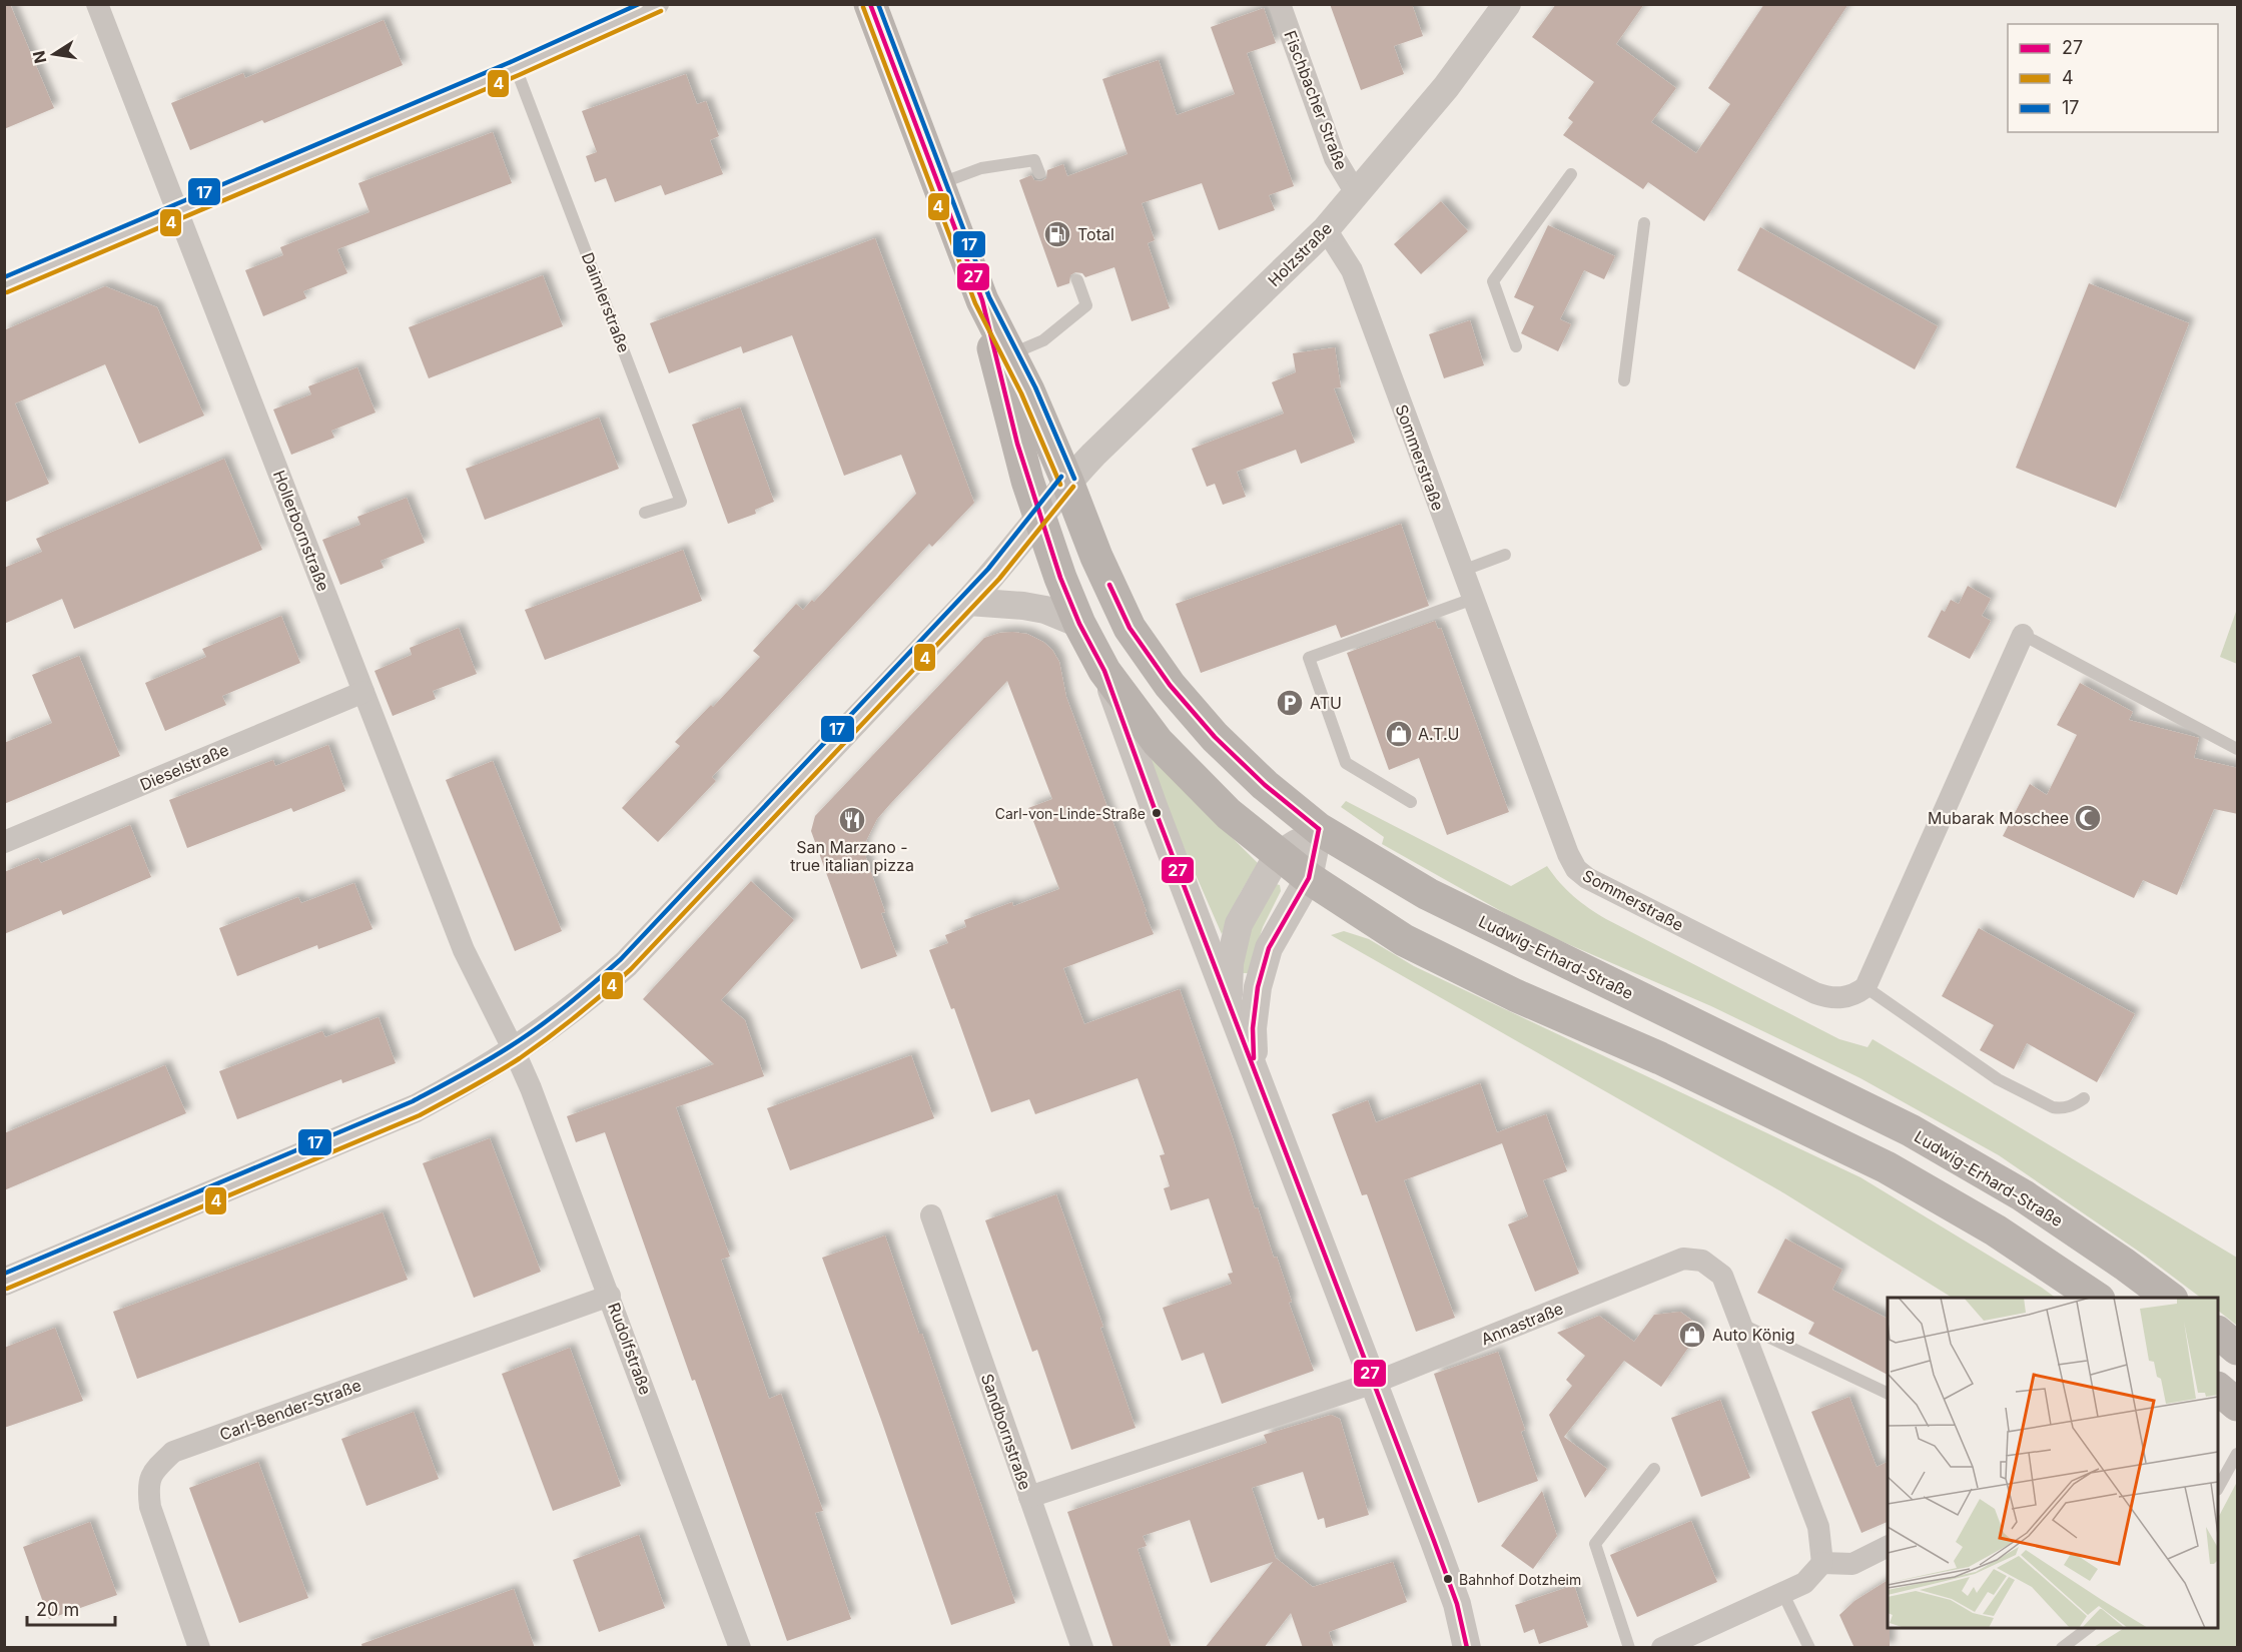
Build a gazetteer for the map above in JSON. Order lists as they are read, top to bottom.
{
  "streets": {
    "main road": ["Ludwig-Erhard-Straße"],
    "street": [
      "Fischbacher Straße",
      "Holzstraße",
      "Sommerstraße",
      "Hollerbornstraße",
      "Dieselstraße",
      "Annastraße",
      "Rudolfstraße",
      "Carl-Bender-Straße",
      "Sandbornstraße"
    ],
    "lane": ["Daimlerstraße"]
  },
  "crossings": [
    ["Fischbacher Straße", "Holzstraße"],
    ["Holzstraße", "Sommerstraße"],
    ["Holzstraße", "Ludwig-Erhard-Straße"],
    ["Hollerbornstraße", "Dieselstraße"],
    ["Hollerbornstraße", "Rudolfstraße"],
    ["Annastraße", "Sandbornstraße"],
    ["Rudolfstraße", "Carl-Bender-Straße"]
  ],
  "places": {
    "fuel station": ["Total"],
    "parking": ["ATU"],
    "shop": ["A.T.U", "Auto König"],
    "other": ["Carl-von-Linde-Straße", "Bahnhof Dotzheim"],
    "mosque": ["Mubarak Moschee"],
    "restaurant": ["San Marzano - true italian pizza"]
  },
  "lines": ["transit line 27", "transit line 17", "transit line 4"],
  "legend": ["27", "4", "17"],
  "scale_bar": "20 m",
  "north": "left"
}
